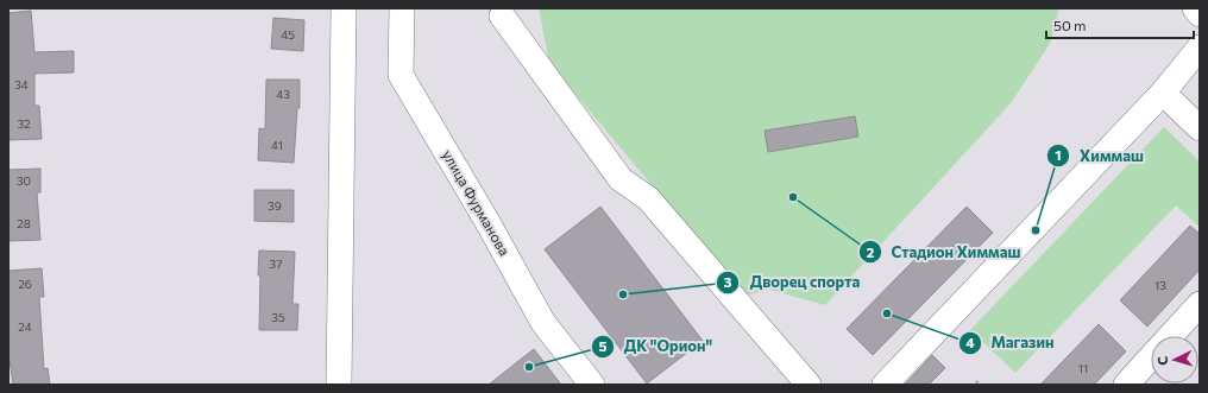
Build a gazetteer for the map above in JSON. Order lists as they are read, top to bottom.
{
  "streets": {
    "street": ["улица Фурманова"]
  },
  "places": [
    "Стадион Химмаш",
    "Химмаш",
    "Дворец спорта",
    "Магазин",
    "ДК \"Орион\""
  ],
  "house_numbers": [
    "45",
    "34",
    "43",
    "32",
    "41",
    "30",
    "39",
    "28",
    "37",
    "26",
    "13",
    "35",
    "24",
    "11"
  ],
  "scale_bar": "50 m",
  "north": "left"
}
